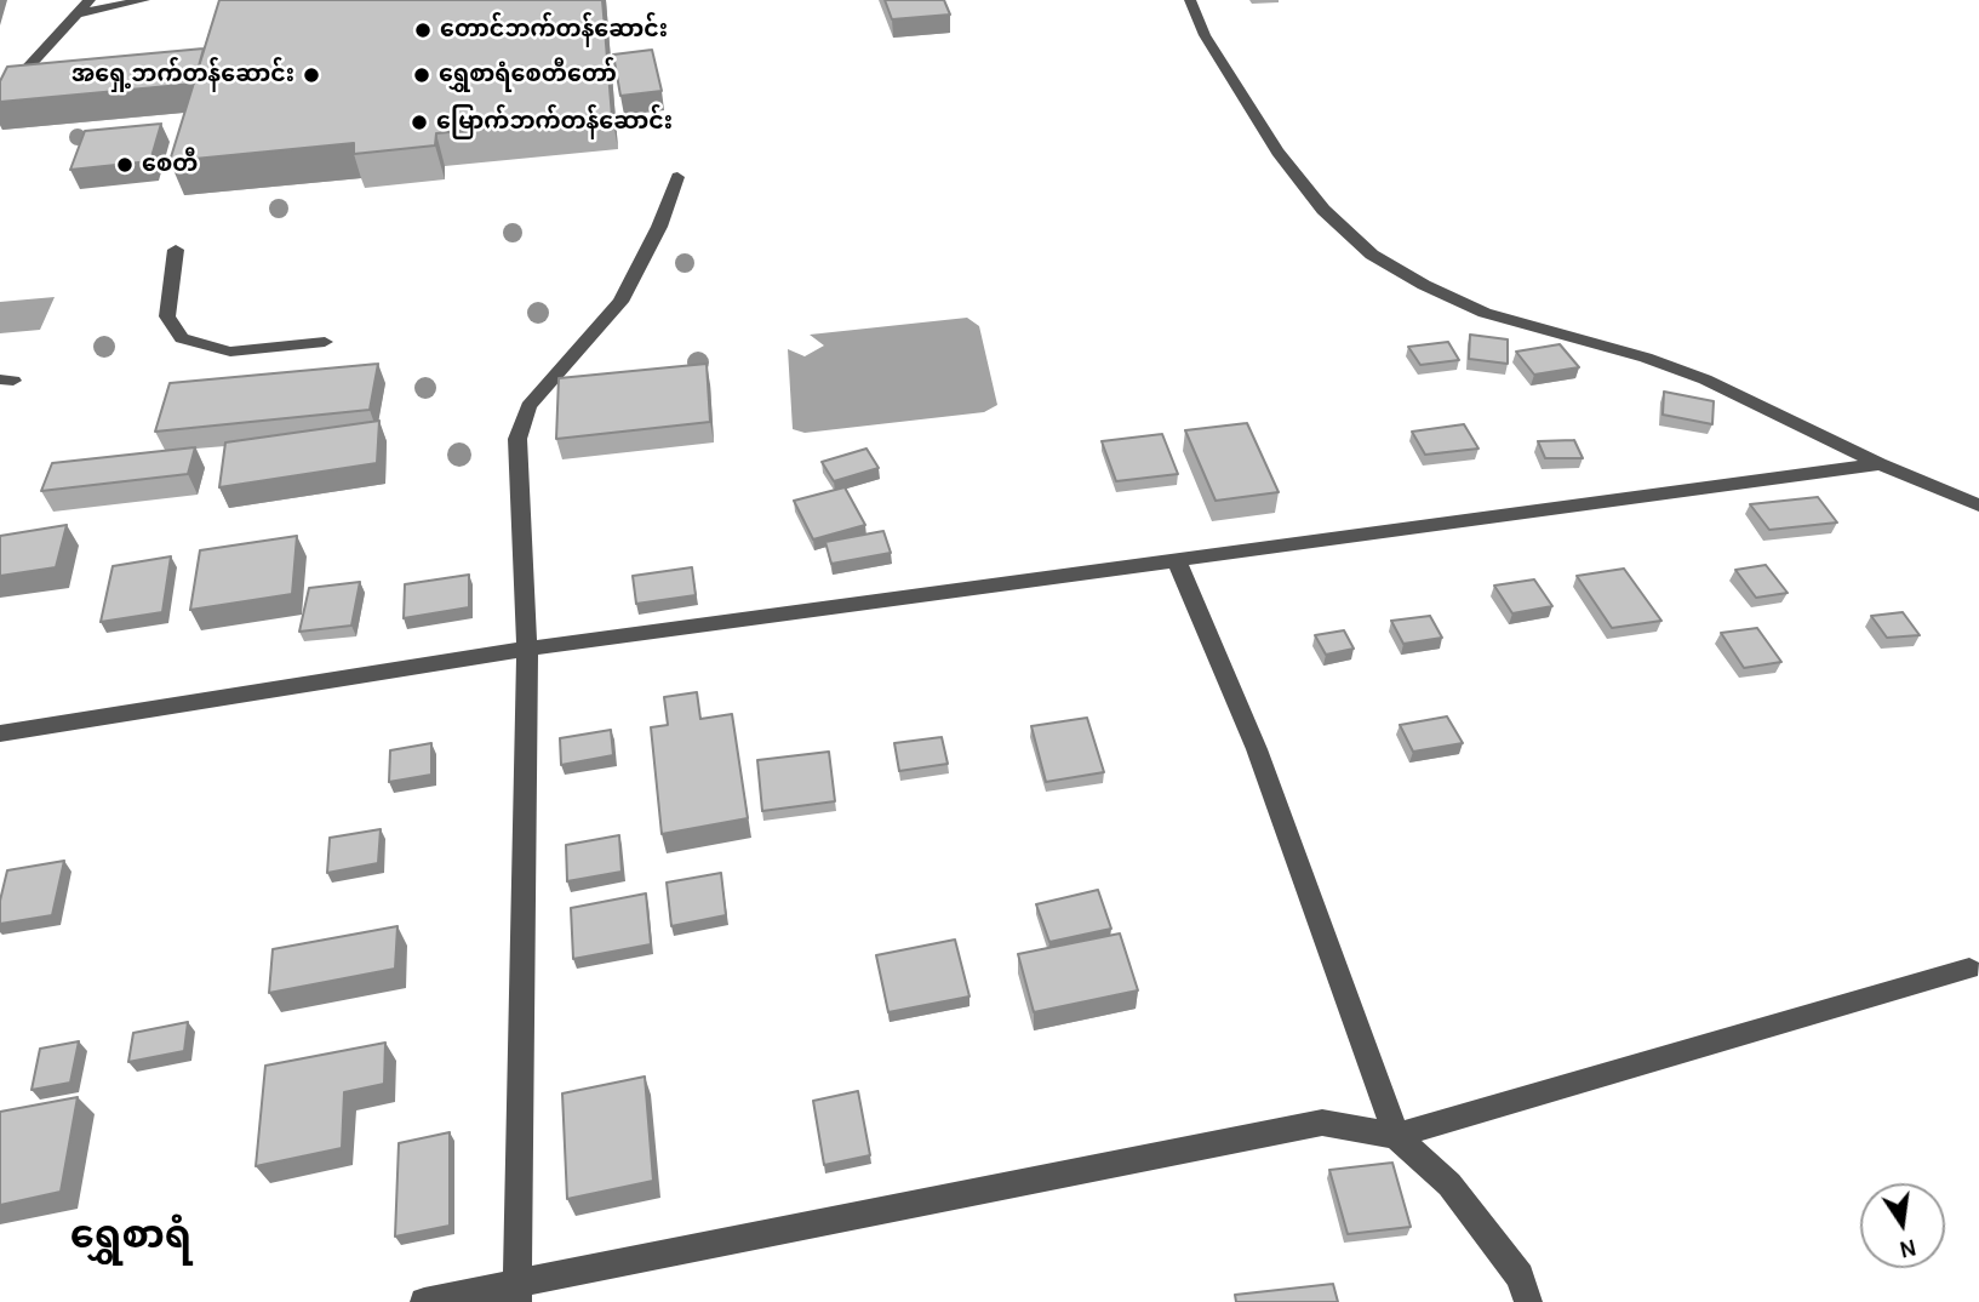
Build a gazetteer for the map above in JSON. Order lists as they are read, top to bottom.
{
  "districts": ["ရွှေစာရံ"],
  "places": [
    "တောင်ဘက်တန်ဆောင်း",
    "အရှေ့ဘက်တန်ဆောင်း",
    "ရွှေစာရံစေတီတော်",
    "မြောက်ဘက်တန်ဆောင်း",
    "စေတီ"
  ],
  "north": "bottom"
}
